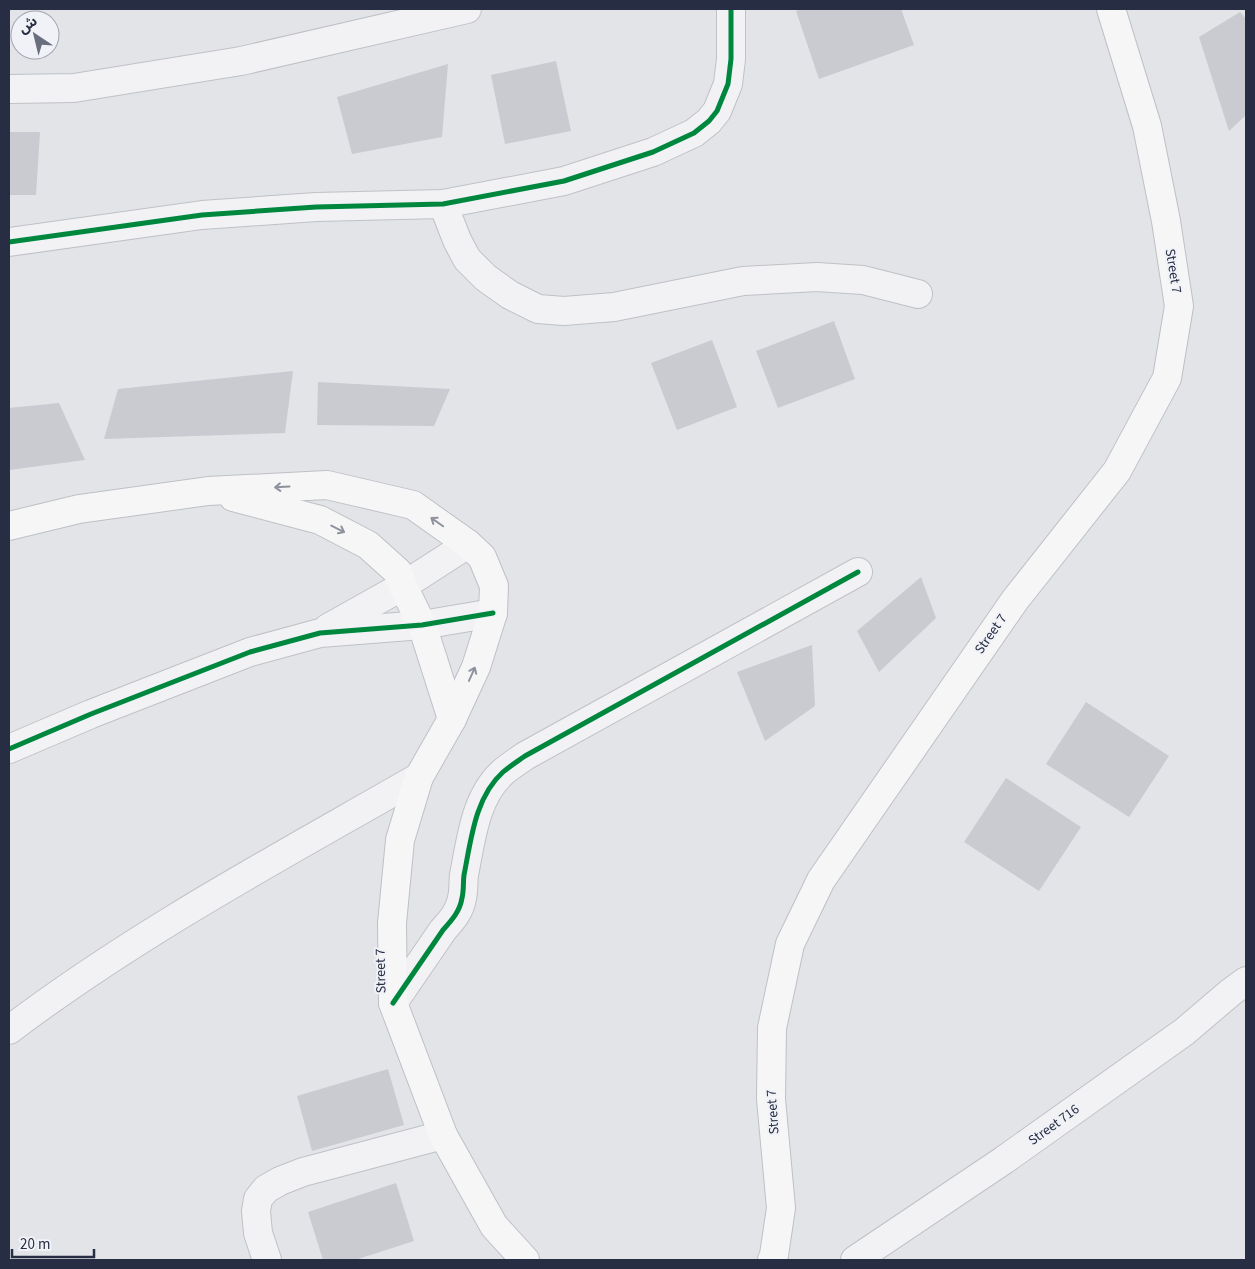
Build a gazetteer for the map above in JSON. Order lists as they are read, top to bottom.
{
  "streets": {
    "main road": ["Street 7"],
    "street": ["Street 716"]
  },
  "scale_bar": "20 m",
  "north": "top left"
}
